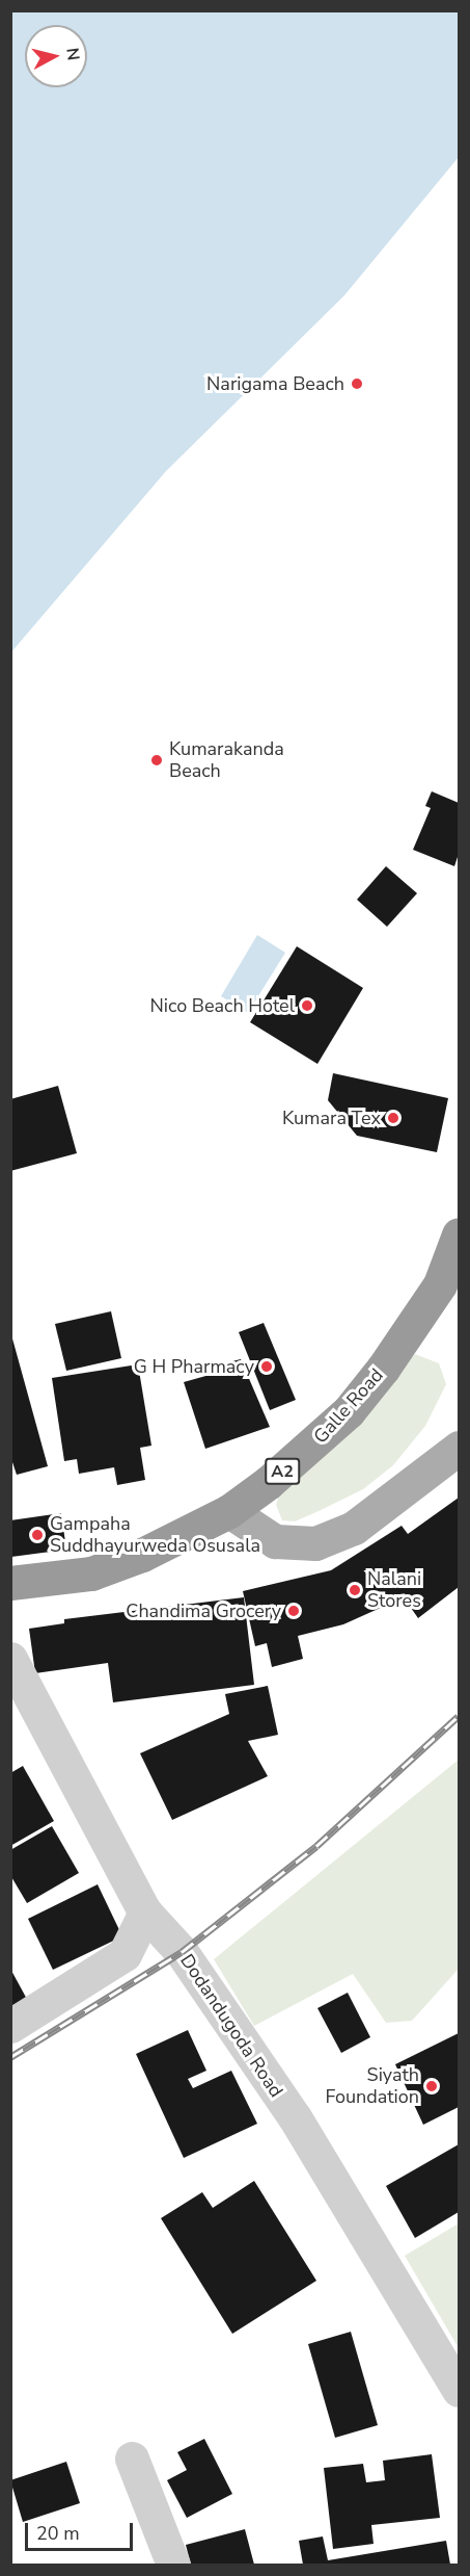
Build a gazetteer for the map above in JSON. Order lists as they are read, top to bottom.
{
  "streets": {
    "highway": ["Galle Road", "A2"],
    "street": ["Dodandugoda Road"]
  },
  "places": [
    "Narigama Beach",
    "Kumarakanda Beach",
    "Nico Beach Hotel",
    "Kumara Tex",
    "G H Pharmacy",
    "Gampaha Suddhayurweda Osusala",
    "Nalani Stores",
    "Chandima Grocery",
    "Siyath Foundation"
  ],
  "scale_bar": "20 m",
  "north": "right"
}
